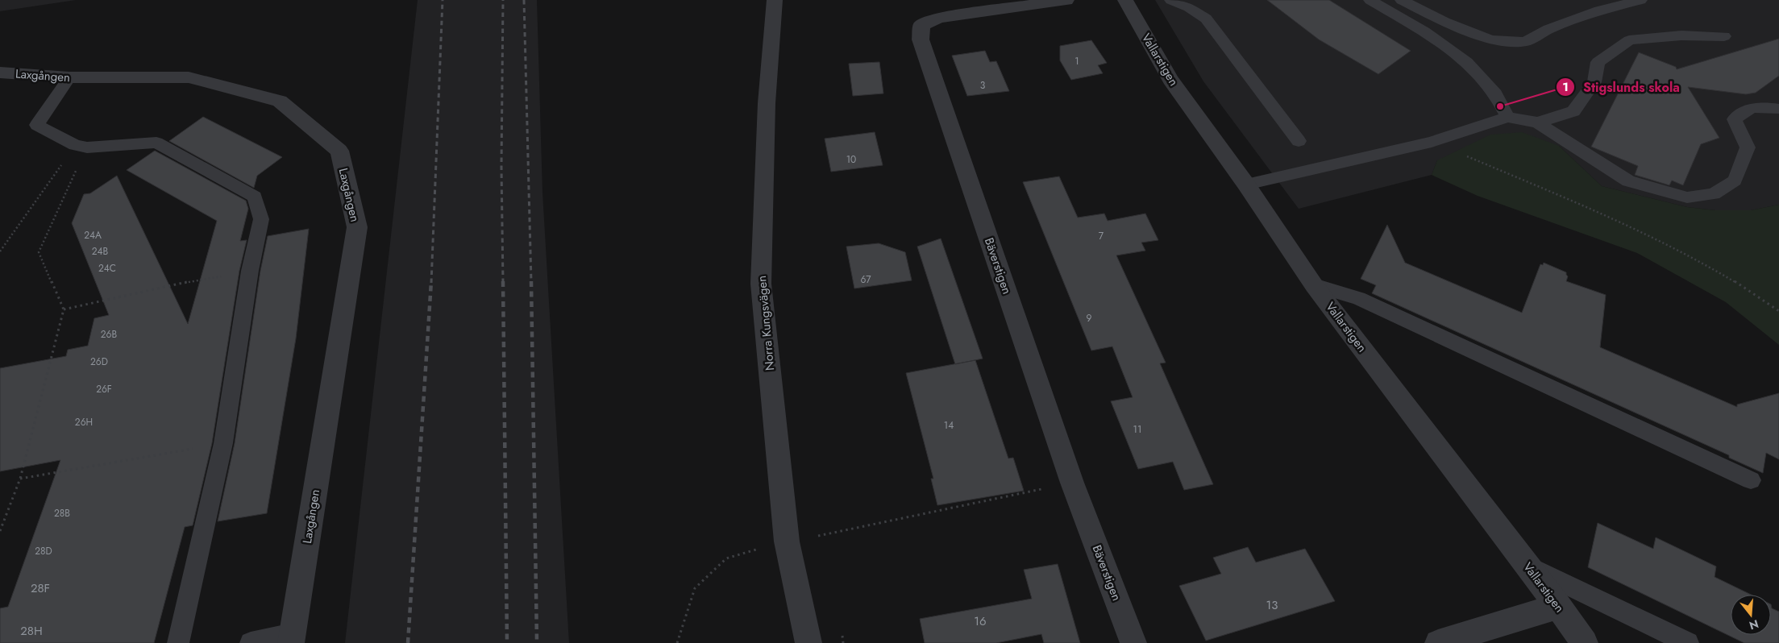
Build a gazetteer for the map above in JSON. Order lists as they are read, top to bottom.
{
  "streets": {
    "street": [
      "Vallarstigen",
      "Laxgången",
      "Bäverstigen",
      "Norra Kungsvägen"
    ]
  },
  "places": ["Stigslunds skola"],
  "house_numbers": [
    "1",
    "3",
    "10",
    "24A",
    "7",
    "24B",
    "24C",
    "67",
    "9",
    "26B",
    "26D",
    "26F",
    "26H",
    "14",
    "11",
    "28B",
    "28D",
    "28F",
    "13",
    "16",
    "28H"
  ],
  "north": "bottom"
}
